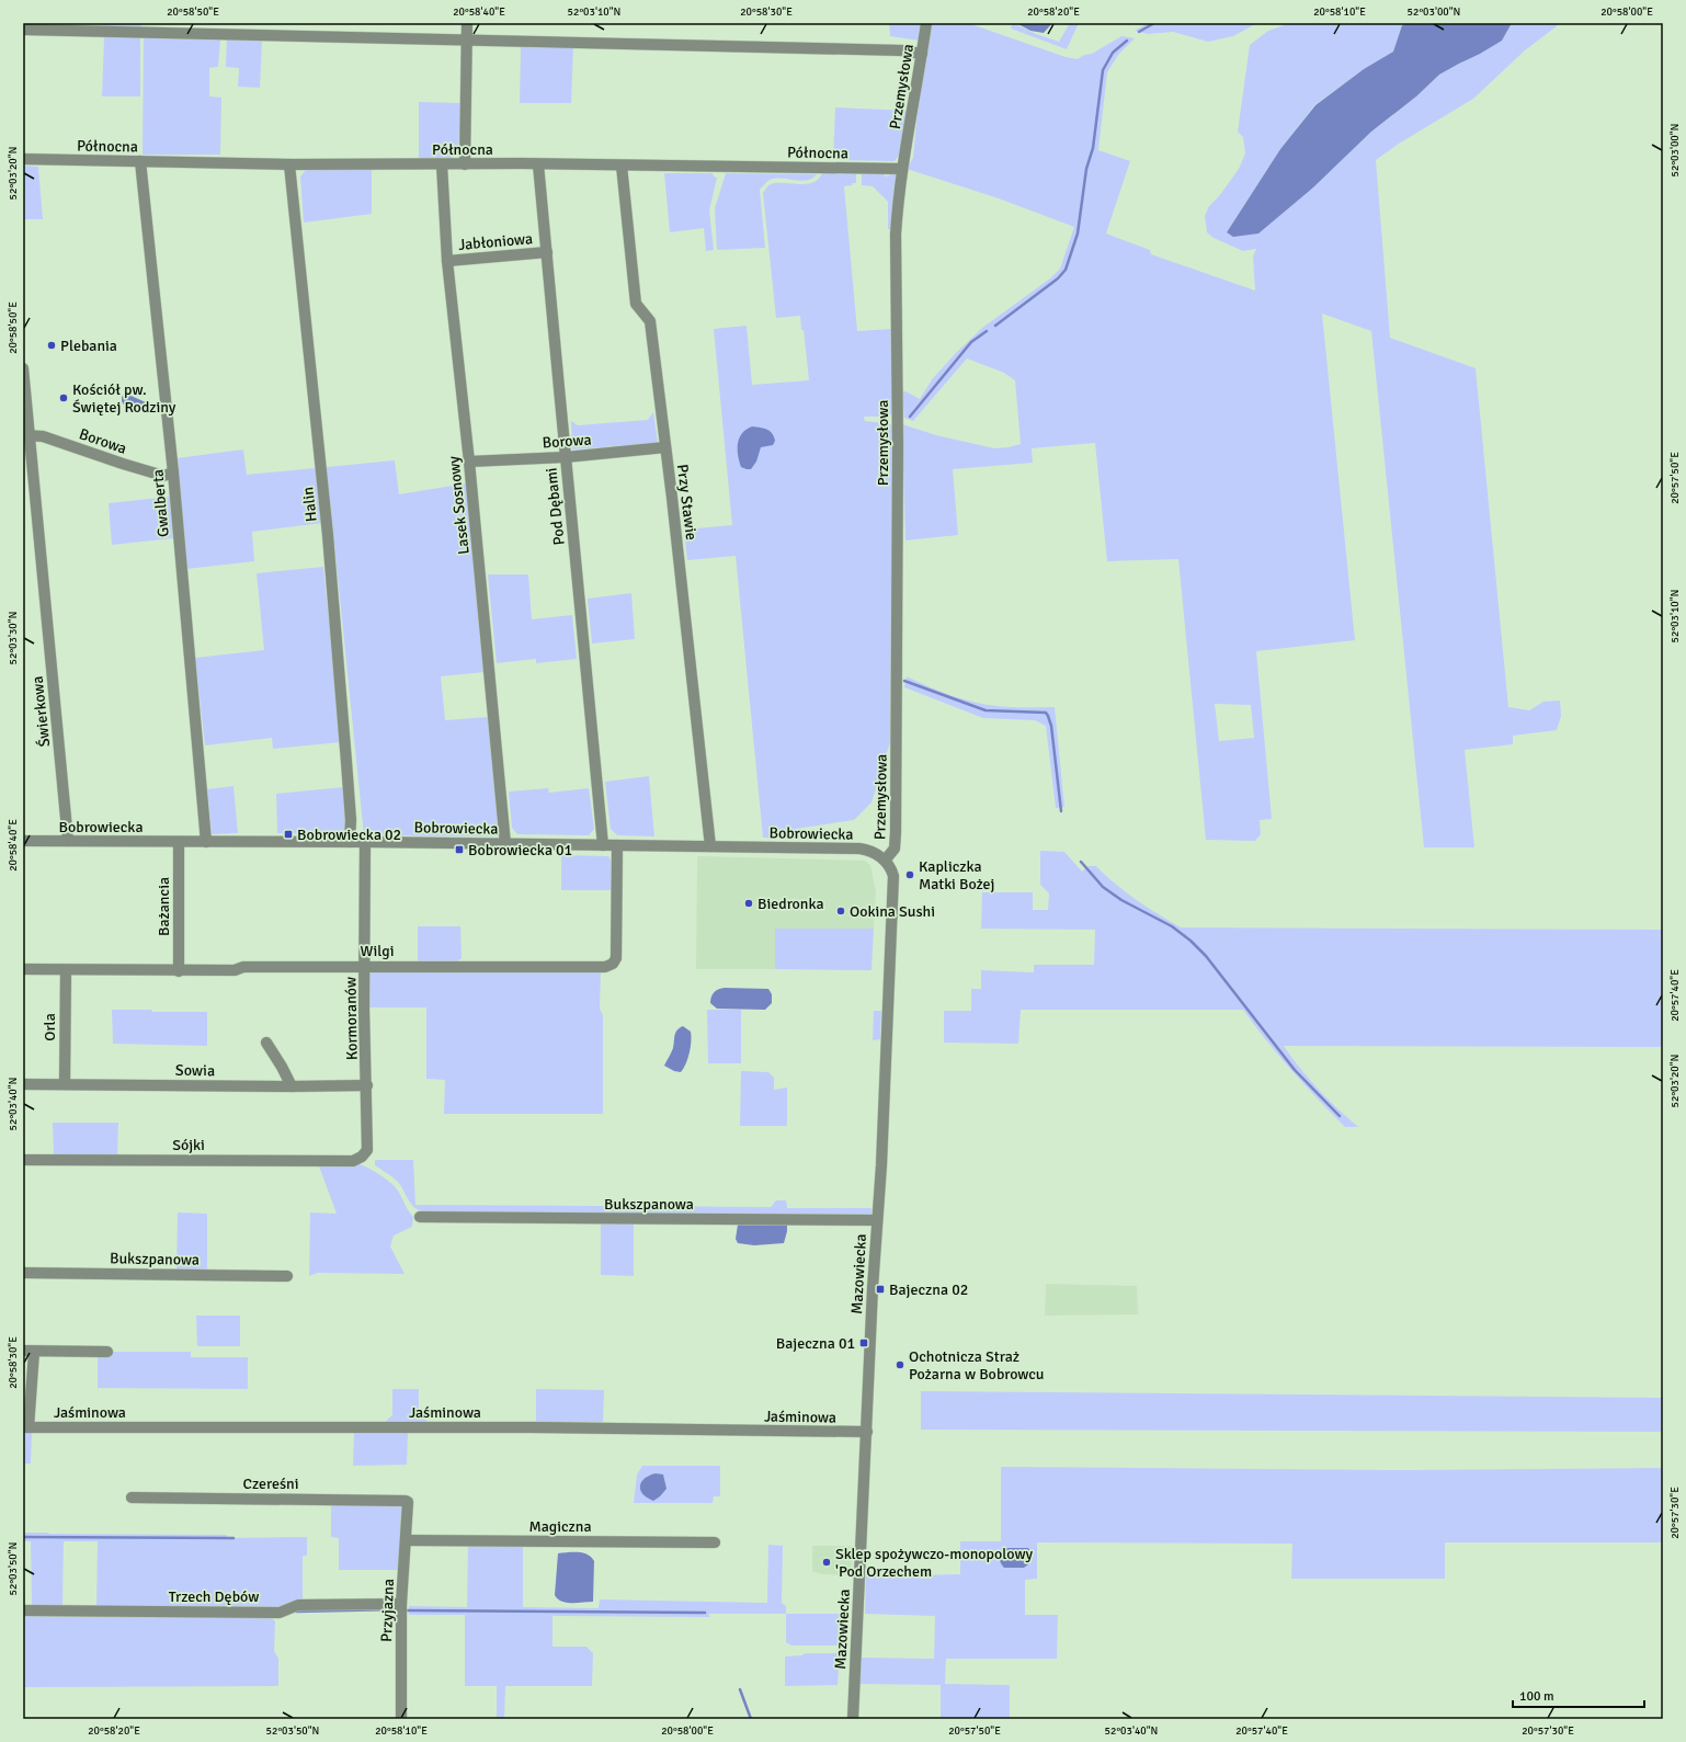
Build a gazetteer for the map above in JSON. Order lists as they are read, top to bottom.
{
  "streets": {
    "street": [
      "Przemysłowa",
      "Północna",
      "Jabłoniowa",
      "Borowa",
      "Przy Stawie",
      "Gwalberta",
      "Halin",
      "Lasek Sosnowy",
      "Pod Dębami",
      "Świerkowa",
      "Bobrowiecka",
      "Bażancia",
      "Wilgi",
      "Kormoranów",
      "Orla",
      "Sowia",
      "Sójki",
      "Bukszpanowa",
      "Mazowiecka",
      "Jaśminowa",
      "Czereśni",
      "Magiczna",
      "Trzech Dębów",
      "Przyjazna"
    ]
  },
  "crossings": [
    ["Przemysłowa", "Północna"],
    ["Przemysłowa", "Bobrowiecka"],
    ["Przemysłowa", "Mazowiecka"],
    ["Północna", "Przy Stawie"],
    ["Północna", "Gwalberta"],
    ["Północna", "Halin"],
    ["Północna", "Lasek Sosnowy"],
    ["Północna", "Pod Dębami"],
    ["Jabłoniowa", "Lasek Sosnowy"],
    ["Jabłoniowa", "Pod Dębami"],
    ["Borowa", "Przy Stawie"],
    ["Borowa", "Gwalberta"],
    ["Borowa", "Lasek Sosnowy"],
    ["Borowa", "Pod Dębami"],
    ["Borowa", "Świerkowa"],
    ["Przy Stawie", "Bobrowiecka"],
    ["Gwalberta", "Bobrowiecka"],
    ["Halin", "Bobrowiecka"],
    ["Lasek Sosnowy", "Bobrowiecka"],
    ["Pod Dębami", "Bobrowiecka"],
    ["Świerkowa", "Bobrowiecka"],
    ["Bobrowiecka", "Bażancia"],
    ["Bobrowiecka", "Wilgi"],
    ["Bobrowiecka", "Kormoranów"],
    ["Bobrowiecka", "Mazowiecka"],
    ["Bażancia", "Wilgi"],
    ["Wilgi", "Kormoranów"],
    ["Wilgi", "Orla"],
    ["Kormoranów", "Sowia"],
    ["Kormoranów", "Sójki"],
    ["Orla", "Sowia"],
    ["Bukszpanowa", "Mazowiecka"],
    ["Mazowiecka", "Jaśminowa"],
    ["Czereśni", "Przyjazna"],
    ["Magiczna", "Przyjazna"],
    ["Trzech Dębów", "Przyjazna"]
  ],
  "places": {
    "other": [
      "Plebania",
      "Kościół pw. Świętej Rodziny",
      "Kapliczka Matki Bożej",
      "Biedronka",
      "Ookina Sushi",
      "Ochotnicza Straż Pożarna w Bobrowcu",
      "Sklep spożywczo-monopolowy 'Pod Orzechem"
    ],
    "transit": [
      "Bobrowiecka 02",
      "Bobrowiecka 01",
      "Bajeczna 02",
      "Bajeczna 01"
    ]
  },
  "scale_bar": "100 m",
  "coordinates": [
    "20°58'50\"E",
    "20°58'40\"E",
    "52°03'10\"N",
    "20°58'30\"E",
    "20°58'20\"E",
    "20°58'10\"E",
    "52°03'00\"N",
    "20°58'00\"E",
    "52°03'20\"N",
    "20°57'50\"E",
    "52°03'30\"N",
    "20°57'40\"E",
    "52°03'40\"N",
    "20°57'30\"E",
    "52°03'50\"N"
  ]
}
